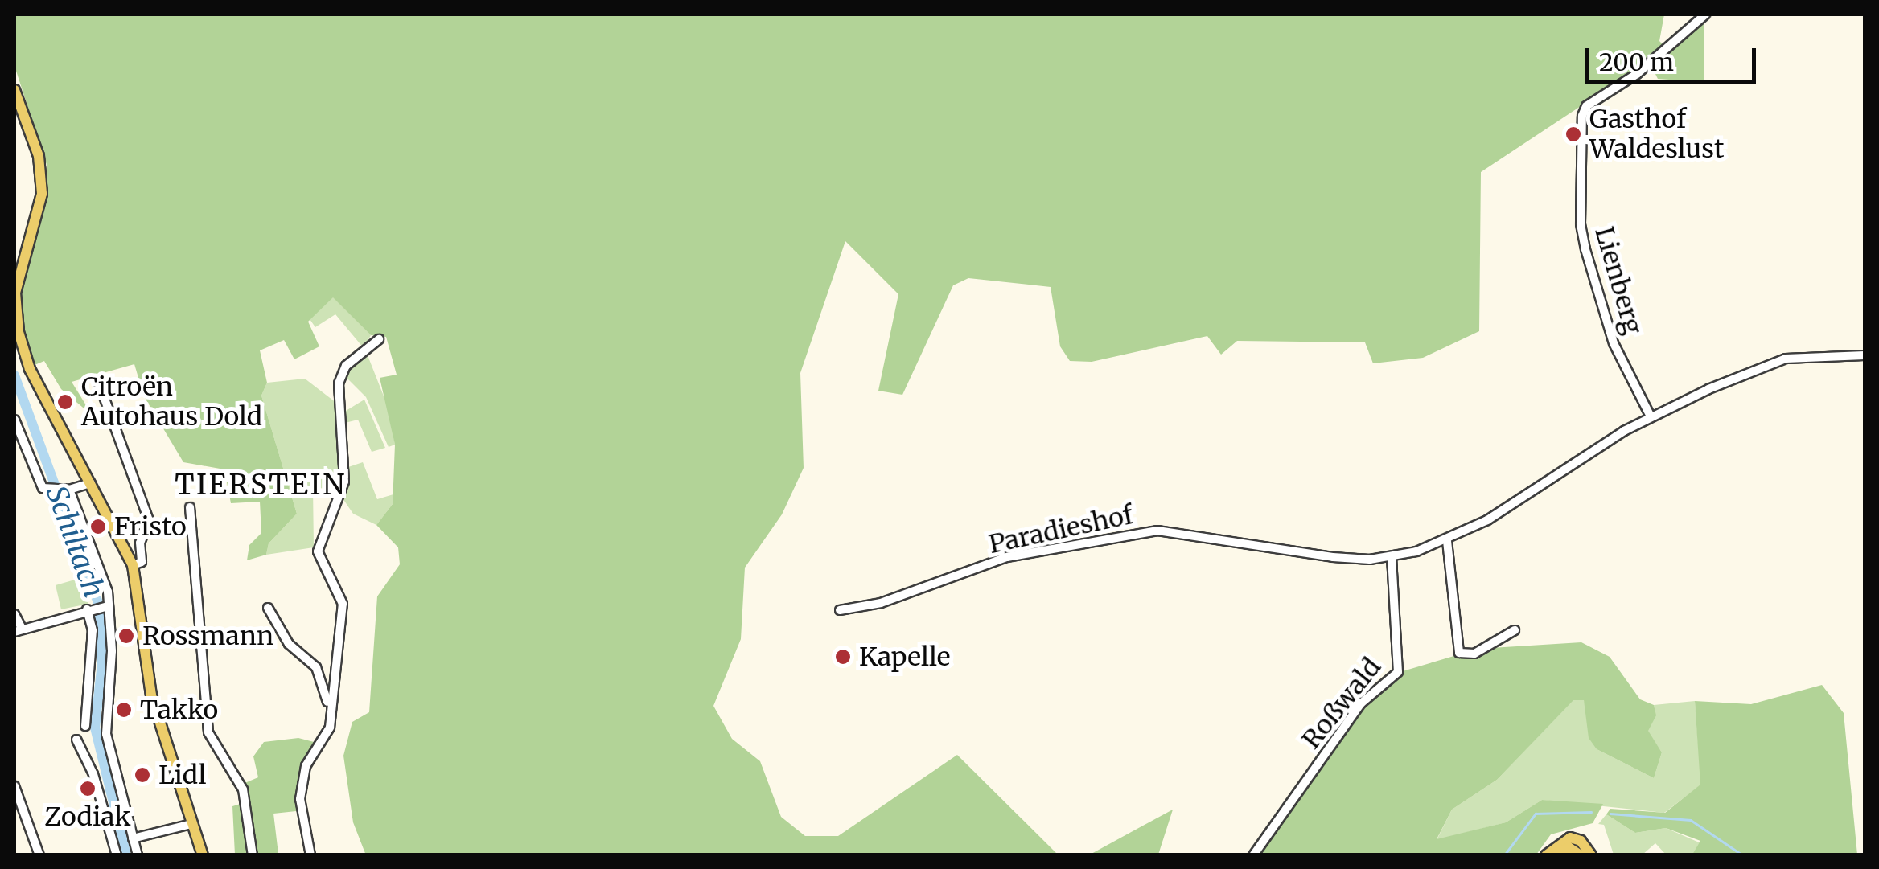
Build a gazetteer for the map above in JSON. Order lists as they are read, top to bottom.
{
  "streets": {
    "street": ["Lienberg", "Paradieshof", "Roßwald"]
  },
  "crossings": [
    ["Paradieshof", "Roßwald"]
  ],
  "districts": ["TIERSTEIN"],
  "water": ["Schiltach"],
  "places": [
    "Gasthof Waldeslust",
    "Citroën Autohaus Dold",
    "Fristo",
    "Rossmann",
    "Kapelle",
    "Takko",
    "Lidl",
    "Zodiak"
  ],
  "scale_bar": "200 m"
}
